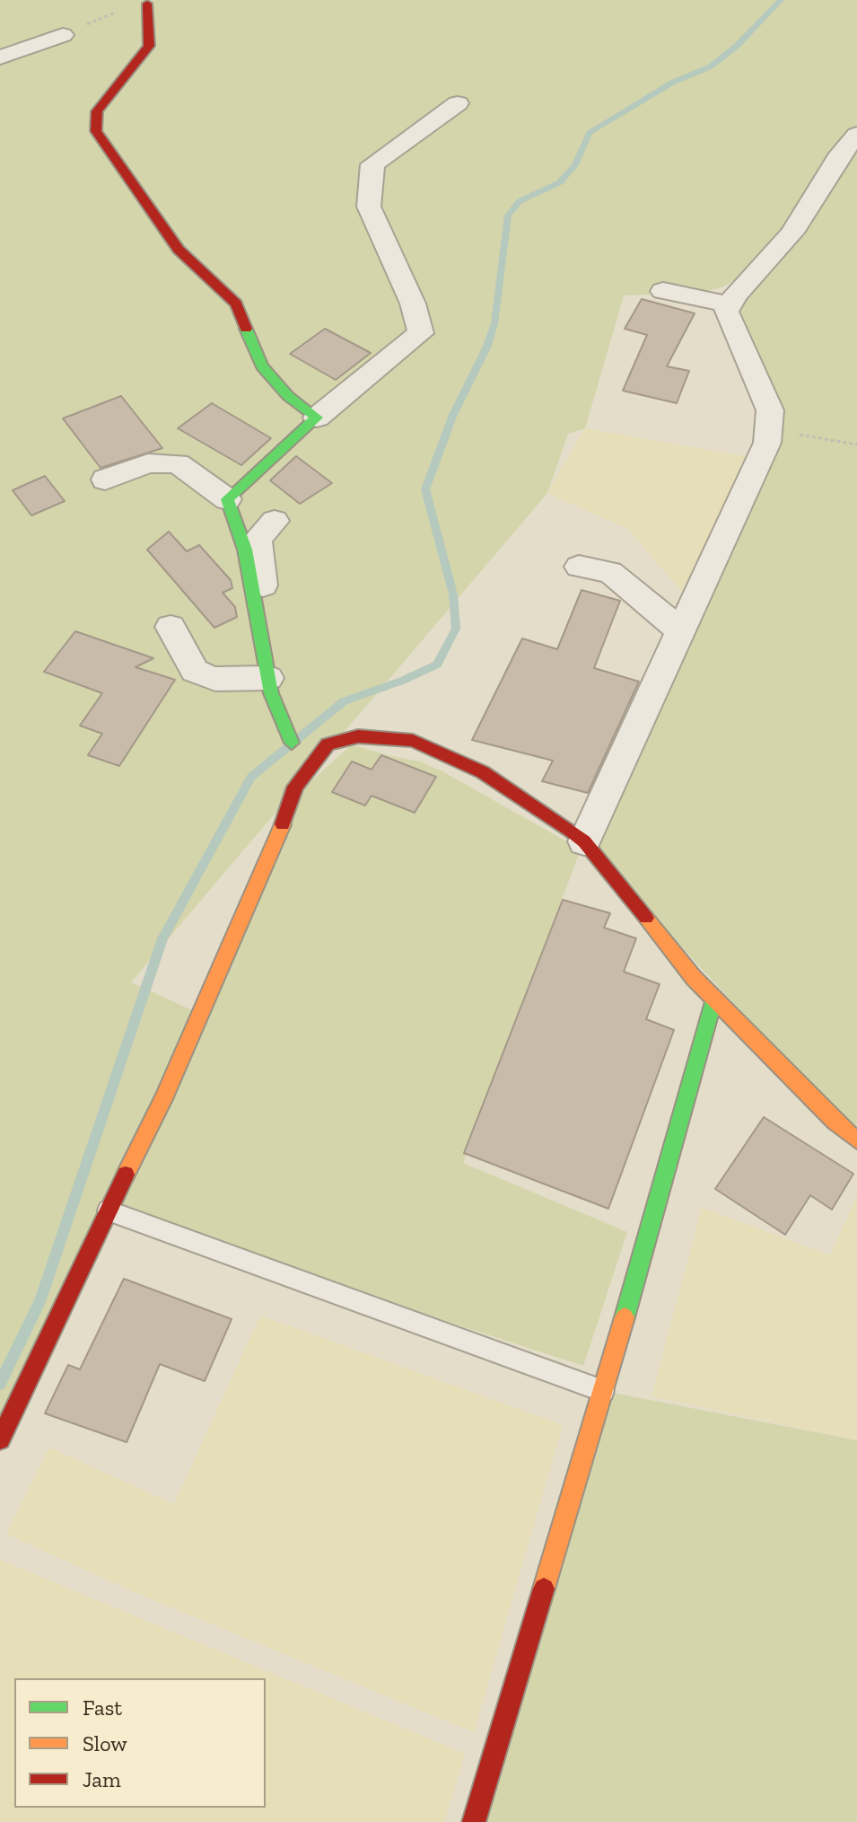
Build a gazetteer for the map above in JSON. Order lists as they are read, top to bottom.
{
  "legend": ["Fast", "Slow", "Jam"]
}
